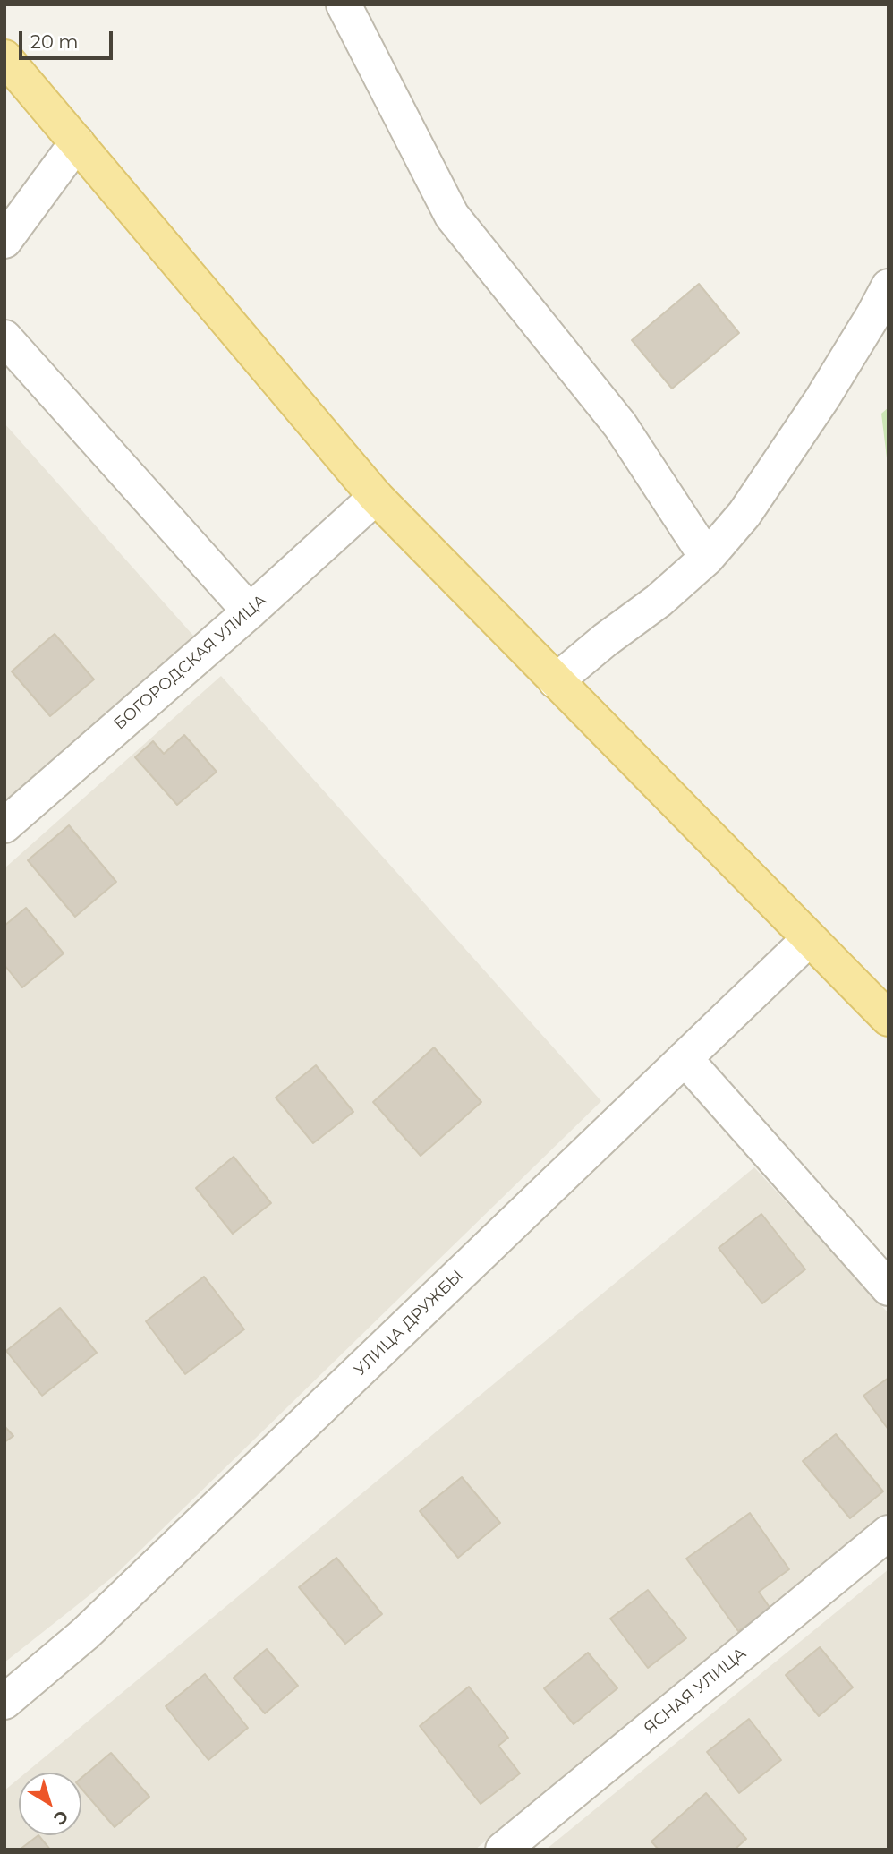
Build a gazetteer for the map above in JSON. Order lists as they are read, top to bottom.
{
  "streets": {
    "street": ["БОГОРОДСКАЯ УЛИЦА", "УЛИЦА ДРУЖБЫ", "ЯСНАЯ УЛИЦА"]
  },
  "scale_bar": "20 m",
  "north": "bottom right"
}
